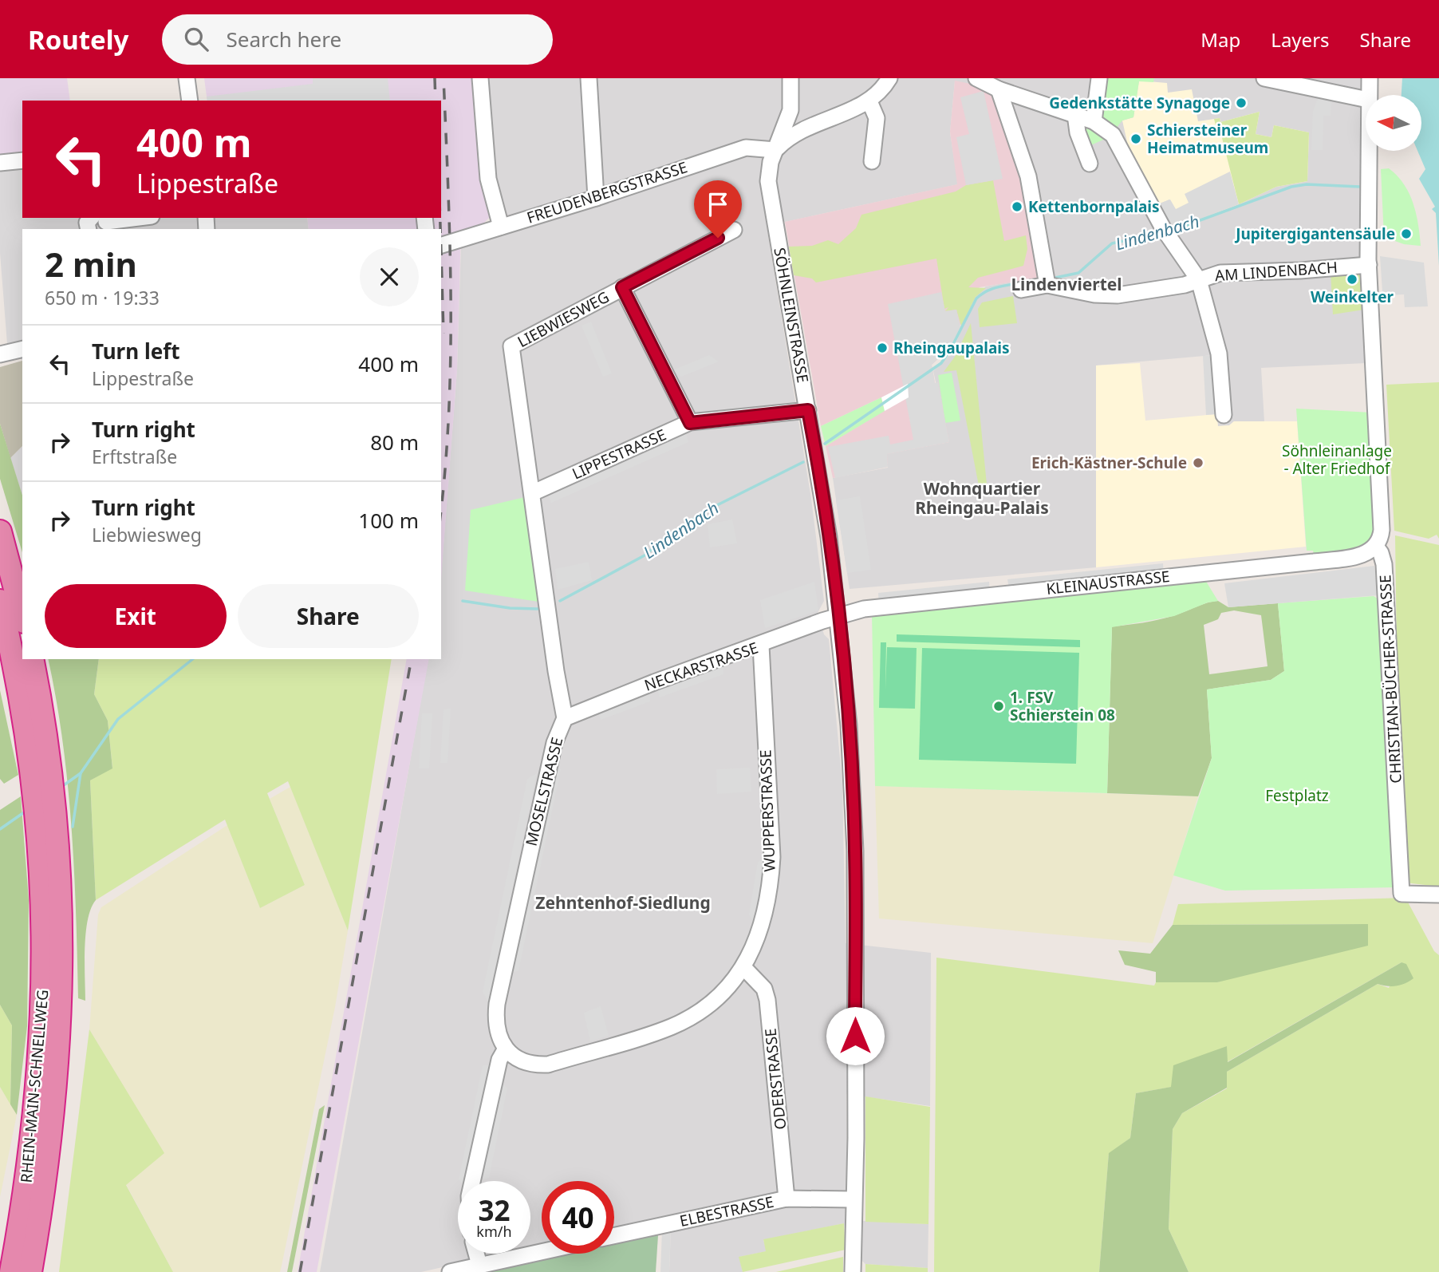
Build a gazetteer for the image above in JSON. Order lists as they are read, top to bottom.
{
  "streets": {
    "highway": ["RHEIN-MAIN-SCHNELLWEG"],
    "street": [
      "FREUDENBERGSTRASSE",
      "AM LINDENBACH",
      "SÖHNLEINSTRASSE",
      "LIEBWIESWEG",
      "LIPPESTRASSE",
      "KLEINAUSTRASSE",
      "NECKARSTRASSE",
      "CHRISTIAN-BÜCHER-STRASSE",
      "MOSELSTRASSE",
      "WUPPERSTRASSE",
      "ODERSTRASSE",
      "ELBESTRASSE"
    ]
  },
  "crossings": [
    ["FREUDENBERGSTRASSE", "SÖHNLEINSTRASSE"],
    ["AM LINDENBACH", "CHRISTIAN-BÜCHER-STRASSE"],
    ["SÖHNLEINSTRASSE", "LIPPESTRASSE"],
    ["SÖHNLEINSTRASSE", "KLEINAUSTRASSE"],
    ["SÖHNLEINSTRASSE", "NECKARSTRASSE"],
    ["SÖHNLEINSTRASSE", "ELBESTRASSE"],
    ["LIEBWIESWEG", "MOSELSTRASSE"],
    ["LIPPESTRASSE", "MOSELSTRASSE"],
    ["KLEINAUSTRASSE", "NECKARSTRASSE"],
    ["KLEINAUSTRASSE", "CHRISTIAN-BÜCHER-STRASSE"],
    ["NECKARSTRASSE", "MOSELSTRASSE"],
    ["NECKARSTRASSE", "WUPPERSTRASSE"],
    ["MOSELSTRASSE", "WUPPERSTRASSE"],
    ["WUPPERSTRASSE", "ODERSTRASSE"],
    ["ODERSTRASSE", "ELBESTRASSE"]
  ],
  "districts": ["Lindenviertel", "Wohnquartier Rheingau-Palais", "Zehntenhof-Siedlung"],
  "water": ["Lindenbach"],
  "parks": ["Söhnleinanlage - Alter Friedhof", "Festplatz"],
  "places": [
    "Gedenkstätte Synagoge",
    "Schiersteiner Heimatmuseum",
    "Kettenbornpalais",
    "Jupitergigantensäule",
    "Weinkelter",
    "Rheingaupalais",
    "Erich-Kästner-Schule",
    "1. FSV Schierstein 08"
  ],
  "north": "left",
  "page": {
    "header": "Routely",
    "search": "Search here",
    "nav": ["Map", "Layers", "Share"],
    "turn": ["400 m", "Lippestraße"],
    "heading": ["2 min", "650 m · 19:33"],
    "list": [
      {
        "name": "Turn left",
        "note": "Lippestraße",
        "value": "400 m"
      },
      {
        "name": "Turn right",
        "note": "Erftstraße",
        "value": "80 m"
      },
      {
        "name": "Turn right",
        "note": "Liebwiesweg",
        "value": "100 m"
      }
    ],
    "buttons": ["Exit", "Share"],
    "speed": "32 km/h",
    "limit": "40"
  }
}
